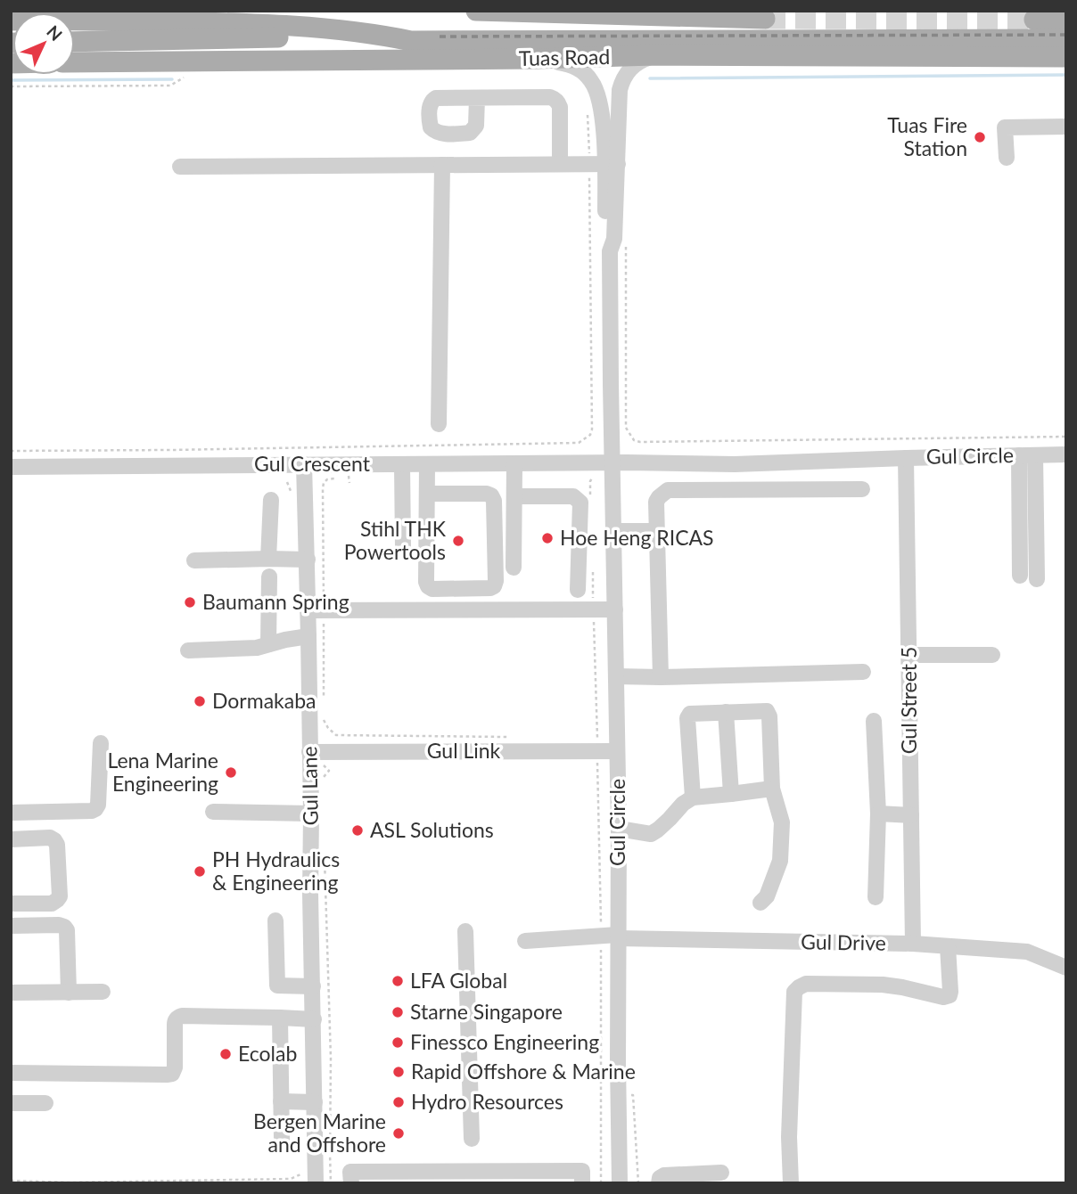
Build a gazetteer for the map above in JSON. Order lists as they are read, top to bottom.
{
  "streets": {
    "main road": ["Tuas Road"],
    "street": [
      "Gul Circle",
      "Gul Crescent",
      "Gul Street 5",
      "Gul Link",
      "Gul Lane",
      "Gul Drive"
    ]
  },
  "crossings": [
    ["Tuas Road", "Gul Circle"],
    ["Gul Circle", "Gul Crescent"],
    ["Gul Circle", "Gul Street 5"],
    ["Gul Circle", "Gul Link"],
    ["Gul Circle", "Gul Drive"],
    ["Gul Crescent", "Gul Lane"],
    ["Gul Street 5", "Gul Drive"],
    ["Gul Link", "Gul Lane"]
  ],
  "places": [
    "Tuas Fire Station",
    "Hoe Heng RICAS",
    "Stihl THK Powertools",
    "Baumann Spring",
    "Dormakaba",
    "Lena Marine Engineering",
    "ASL Solutions",
    "PH Hydraulics & Engineering",
    "LFA Global",
    "Starne Singapore",
    "Finessco Engineering",
    "Ecolab",
    "Rapid Offshore & Marine",
    "Hydro Resources",
    "Bergen Marine and Offshore"
  ],
  "north": "top right"
}
